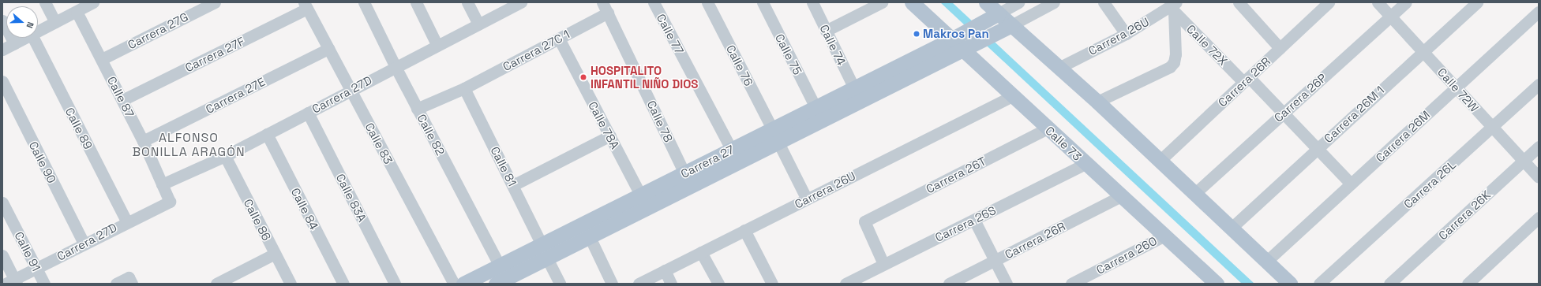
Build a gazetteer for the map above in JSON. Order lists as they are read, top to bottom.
{
  "streets": {
    "main road": ["Calle 73", "Carrera 27"],
    "street": [
      "Carrera 27G",
      "Calle 77",
      "Carrera 26U",
      "Calle 74",
      "Calle 72X",
      "Carrera 27C 1",
      "Carrera 27F",
      "Calle 75",
      "Calle 76",
      "Carrera 26R",
      "Calle 72W",
      "Carrera 27D",
      "Carrera 27E",
      "Calle 87",
      "Carrera 26P",
      "Carrera 26M 1",
      "Calle 78",
      "Calle 78A",
      "Calle 89",
      "Calle 82",
      "Carrera 26M",
      "Calle 83",
      "Calle 90",
      "Calle 81",
      "Carrera 26T",
      "Carrera 26L",
      "Calle 83A",
      "Calle 84",
      "Carrera 26K",
      "Calle 86",
      "Carrera 26S",
      "Calle 91",
      "Carrera 26O"
    ]
  },
  "crossings": [
    ["Carrera 27G", "Calle 87"],
    ["Calle 77", "Carrera 27"],
    ["Carrera 26U", "Calle 72X"],
    ["Carrera 26U", "Calle 73"],
    ["Calle 74", "Carrera 27"],
    ["Calle 72X", "Carrera 26R"],
    ["Calle 72X", "Carrera 26P"],
    ["Calle 72X", "Carrera 26M 1"],
    ["Calle 72X", "Carrera 26M"],
    ["Carrera 27C 1", "Calle 78"],
    ["Carrera 27C 1", "Calle 78A"],
    ["Carrera 27C 1", "Calle 82"],
    ["Carrera 27C 1", "Calle 81"],
    ["Carrera 27F", "Calle 87"],
    ["Carrera 27F", "Calle 83"],
    ["Calle 75", "Carrera 27"],
    ["Calle 76", "Carrera 27"],
    ["Carrera 26R", "Calle 73"],
    ["Calle 72W", "Carrera 26P"],
    ["Calle 72W", "Carrera 26M 1"],
    ["Calle 72W", "Carrera 26M"],
    ["Calle 72W", "Carrera 26L"],
    ["Calle 72W", "Carrera 26K"],
    ["Carrera 27D", "Calle 87"],
    ["Carrera 27D", "Calle 89"],
    ["Carrera 27D", "Calle 82"],
    ["Carrera 27D", "Calle 83"],
    ["Carrera 27D", "Calle 90"],
    ["Carrera 27D", "Calle 83A"],
    ["Carrera 27D", "Calle 84"],
    ["Carrera 27D", "Calle 86"],
    ["Carrera 27D", "Calle 91"],
    ["Carrera 27E", "Calle 87"],
    ["Carrera 27E", "Calle 83"],
    ["Calle 78", "Carrera 27"],
    ["Calle 78A", "Carrera 27"],
    ["Calle 82", "Carrera 27"],
    ["Calle 73", "Carrera 27"],
    ["Calle 73", "Carrera 26T"],
    ["Calle 73", "Carrera 26S"],
    ["Calle 73", "Carrera 26O"],
    ["Carrera 27", "Calle 81"],
    ["Carrera 26T", "Carrera 26S"]
  ],
  "districts": ["ALFONSO BONILLA ARAGÓN"],
  "places": ["Makros Pan", "HOSPITALITO INFANTIL NIÑO DIOS"],
  "north": "right"
}
